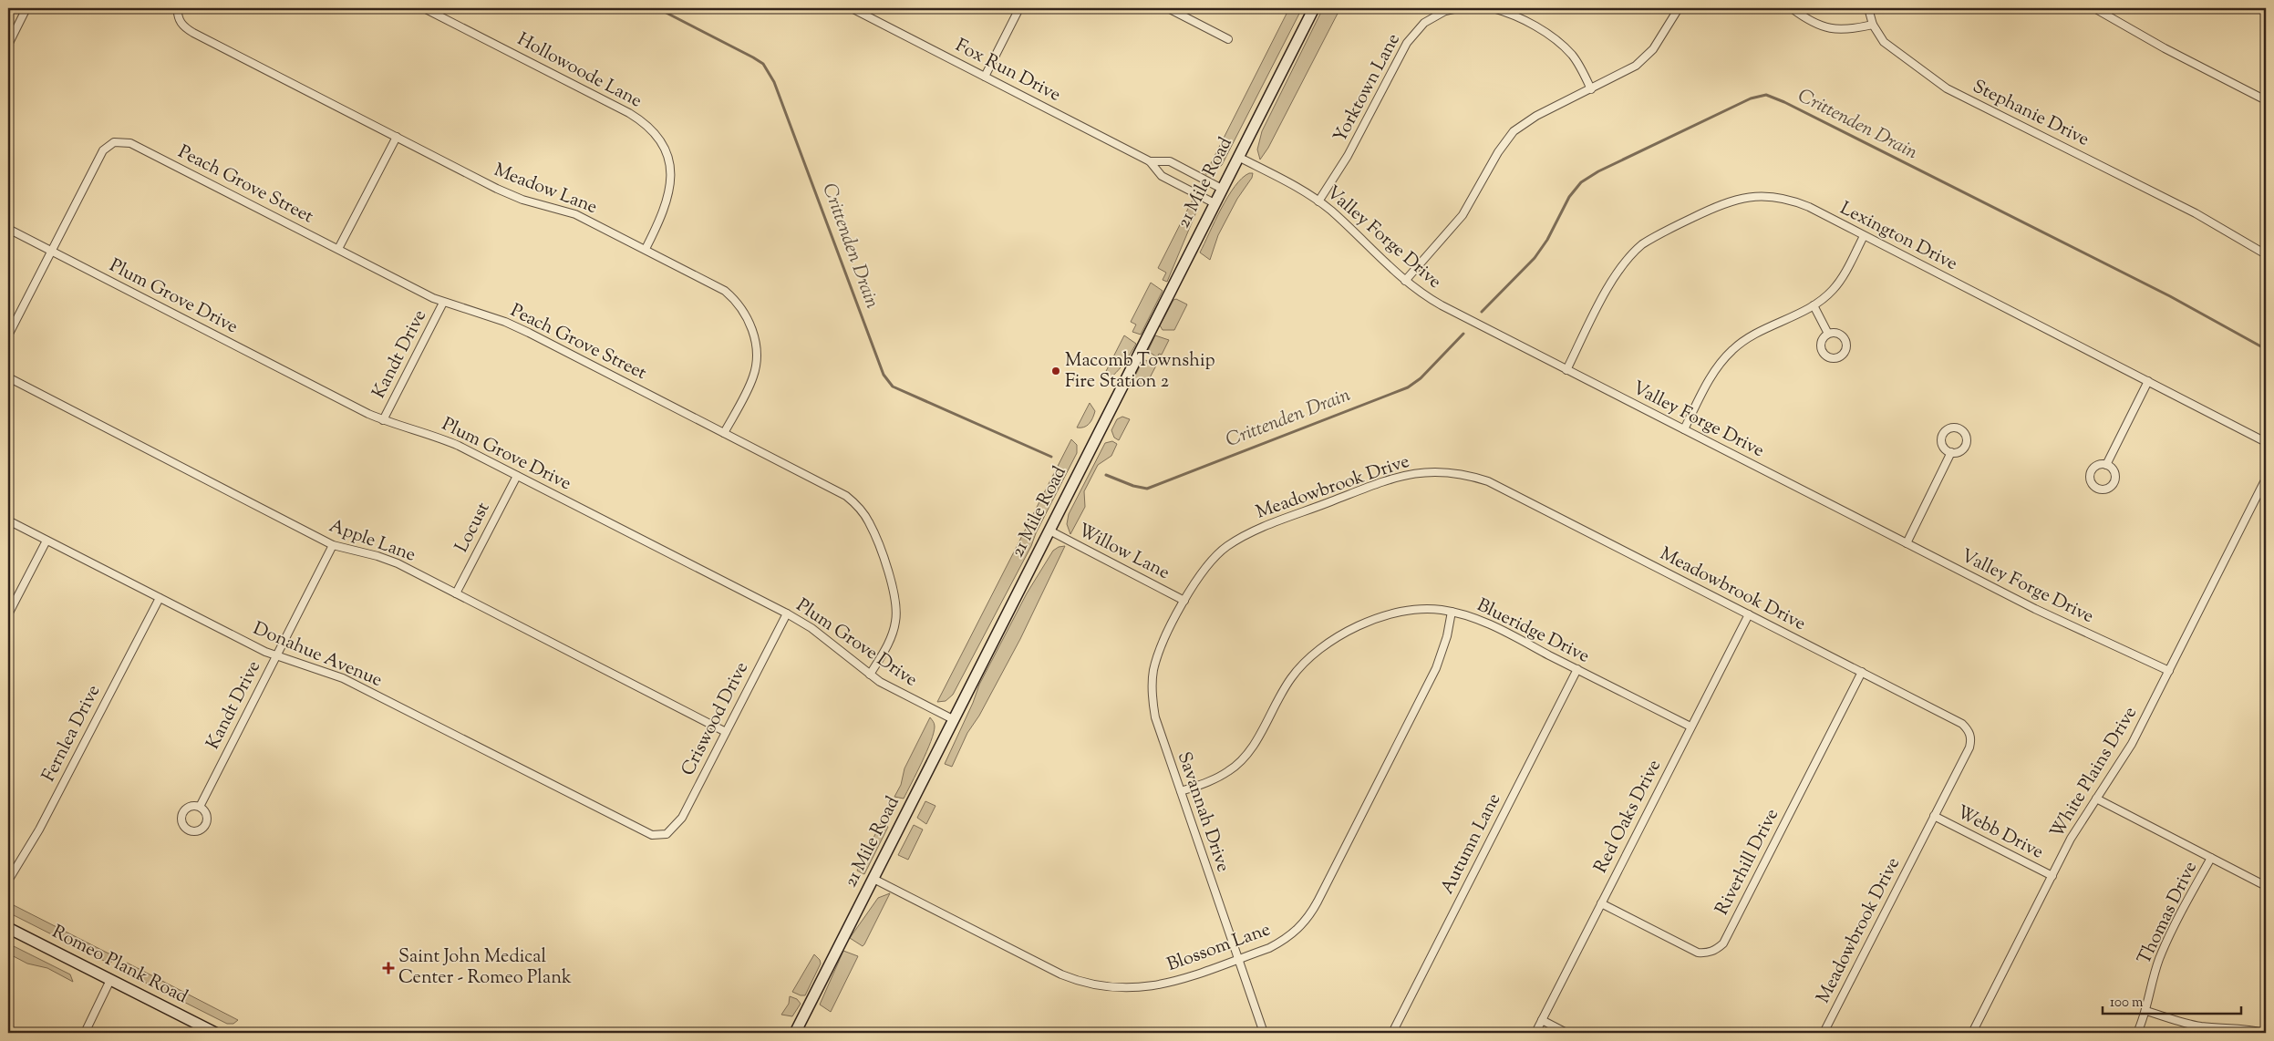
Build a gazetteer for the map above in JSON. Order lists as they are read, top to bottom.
{
  "streets": {
    "street": [
      "Hollowoode Lane",
      "Fox Run Drive",
      "Yorktown Lane",
      "Stephanie Drive",
      "21 Mile Road",
      "Peach Grove Street",
      "Meadow Lane",
      "Lexington Drive",
      "Valley Forge Drive",
      "Plum Grove Drive",
      "Kandt Drive",
      "Meadowbrook Drive",
      "Locust",
      "Apple Lane",
      "Willow Lane",
      "Blueridge Drive",
      "Donahue Avenue",
      "Criswood Drive",
      "Fernlea Drive",
      "White Plains Drive",
      "Savannah Drive",
      "Red Oaks Drive",
      "Webb Drive",
      "Autumn Lane",
      "Riverhill Drive",
      "Thomas Drive",
      "Blossom Lane",
      "Romeo Plank Road"
    ]
  },
  "crossings": [
    ["Hollowoode Lane", "Meadow Lane"],
    ["Fox Run Drive", "21 Mile Road"],
    ["Yorktown Lane", "Valley Forge Drive"],
    ["21 Mile Road", "Valley Forge Drive"],
    ["21 Mile Road", "Plum Grove Drive"],
    ["21 Mile Road", "Willow Lane"],
    ["21 Mile Road", "Blossom Lane"],
    ["Peach Grove Street", "Meadow Lane"],
    ["Peach Grove Street", "Plum Grove Drive"],
    ["Peach Grove Street", "Kandt Drive"],
    ["Lexington Drive", "Valley Forge Drive"],
    ["Valley Forge Drive", "White Plains Drive"],
    ["Plum Grove Drive", "Kandt Drive"],
    ["Plum Grove Drive", "Locust"],
    ["Plum Grove Drive", "Criswood Drive"],
    ["Kandt Drive", "Apple Lane"],
    ["Kandt Drive", "Donahue Avenue"],
    ["Meadowbrook Drive", "Willow Lane"],
    ["Meadowbrook Drive", "Savannah Drive"],
    ["Meadowbrook Drive", "Red Oaks Drive"],
    ["Meadowbrook Drive", "Webb Drive"],
    ["Meadowbrook Drive", "Riverhill Drive"],
    ["Locust", "Apple Lane"],
    ["Apple Lane", "Criswood Drive"],
    ["Willow Lane", "Savannah Drive"],
    ["Blueridge Drive", "Savannah Drive"],
    ["Blueridge Drive", "Red Oaks Drive"],
    ["Blueridge Drive", "Autumn Lane"],
    ["Blueridge Drive", "Blossom Lane"],
    ["Donahue Avenue", "Criswood Drive"],
    ["Donahue Avenue", "Fernlea Drive"],
    ["White Plains Drive", "Webb Drive"],
    ["Savannah Drive", "Blossom Lane"],
    ["Red Oaks Drive", "Riverhill Drive"]
  ],
  "water": ["Crittenden Drain"],
  "places": {
    "other": ["Macomb Township Fire Station 2"],
    "health": ["Saint John Medical Center - Romeo Plank"]
  },
  "scale_bar": "100 m"
}
